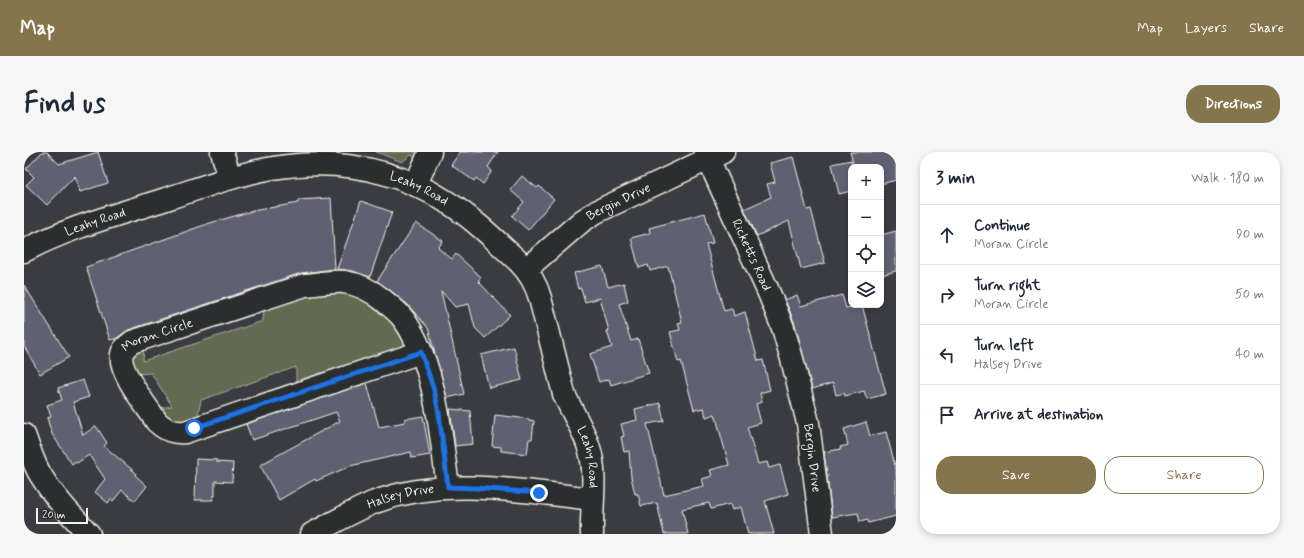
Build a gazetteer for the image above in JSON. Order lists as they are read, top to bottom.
{
  "streets": {
    "street": [
      "Leahy Road",
      "Bergin Drive",
      "Ricketts Road",
      "Moran Circle",
      "Halsey Drive"
    ]
  },
  "crossings": [
    ["Leahy Road", "Bergin Drive"],
    ["Leahy Road", "Halsey Drive"],
    ["Bergin Drive", "Ricketts Road"],
    ["Moran Circle", "Halsey Drive"]
  ],
  "scale_bar": "20 m",
  "page": {
    "header": "Map",
    "nav": ["Map", "Layers", "Share"],
    "buttons": [
      "Directions",
      ["Save", "Share"]
    ],
    "title": "Find us",
    "heading": ["3 min", "Walk · 180 m"],
    "map_buttons": ["+", "−"],
    "list": [
      ["Continue", "Moran Circle", "90 m"],
      ["Turn right", "Moran Circle", "50 m"],
      ["Turn left", "Halsey Drive", "40 m"],
      "Arrive at destination"
    ],
    "scale": "20 m"
  }
}
